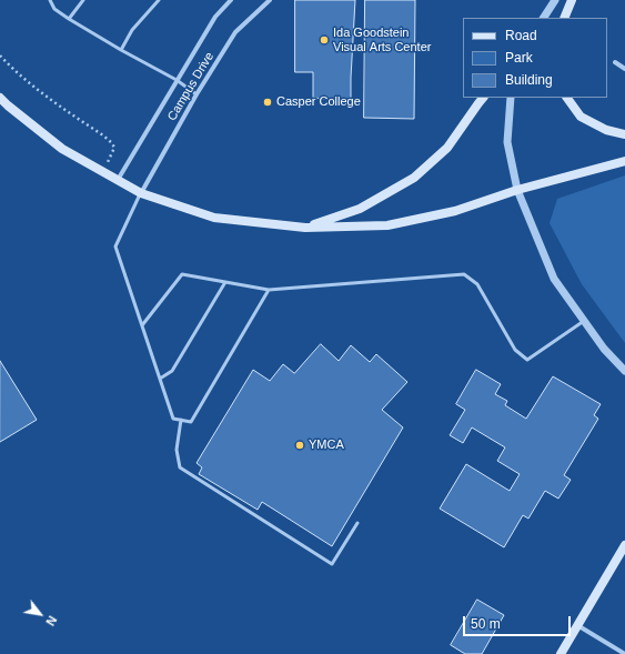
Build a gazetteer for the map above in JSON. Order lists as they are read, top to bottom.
{
  "streets": {
    "street": ["Campus Drive"]
  },
  "places": ["Ida Goodstein Visual Arts Center", "Casper College", "YMCA"],
  "legend": ["Road", "Park", "Building"],
  "scale_bar": "50 m",
  "north": "bottom right"
}
